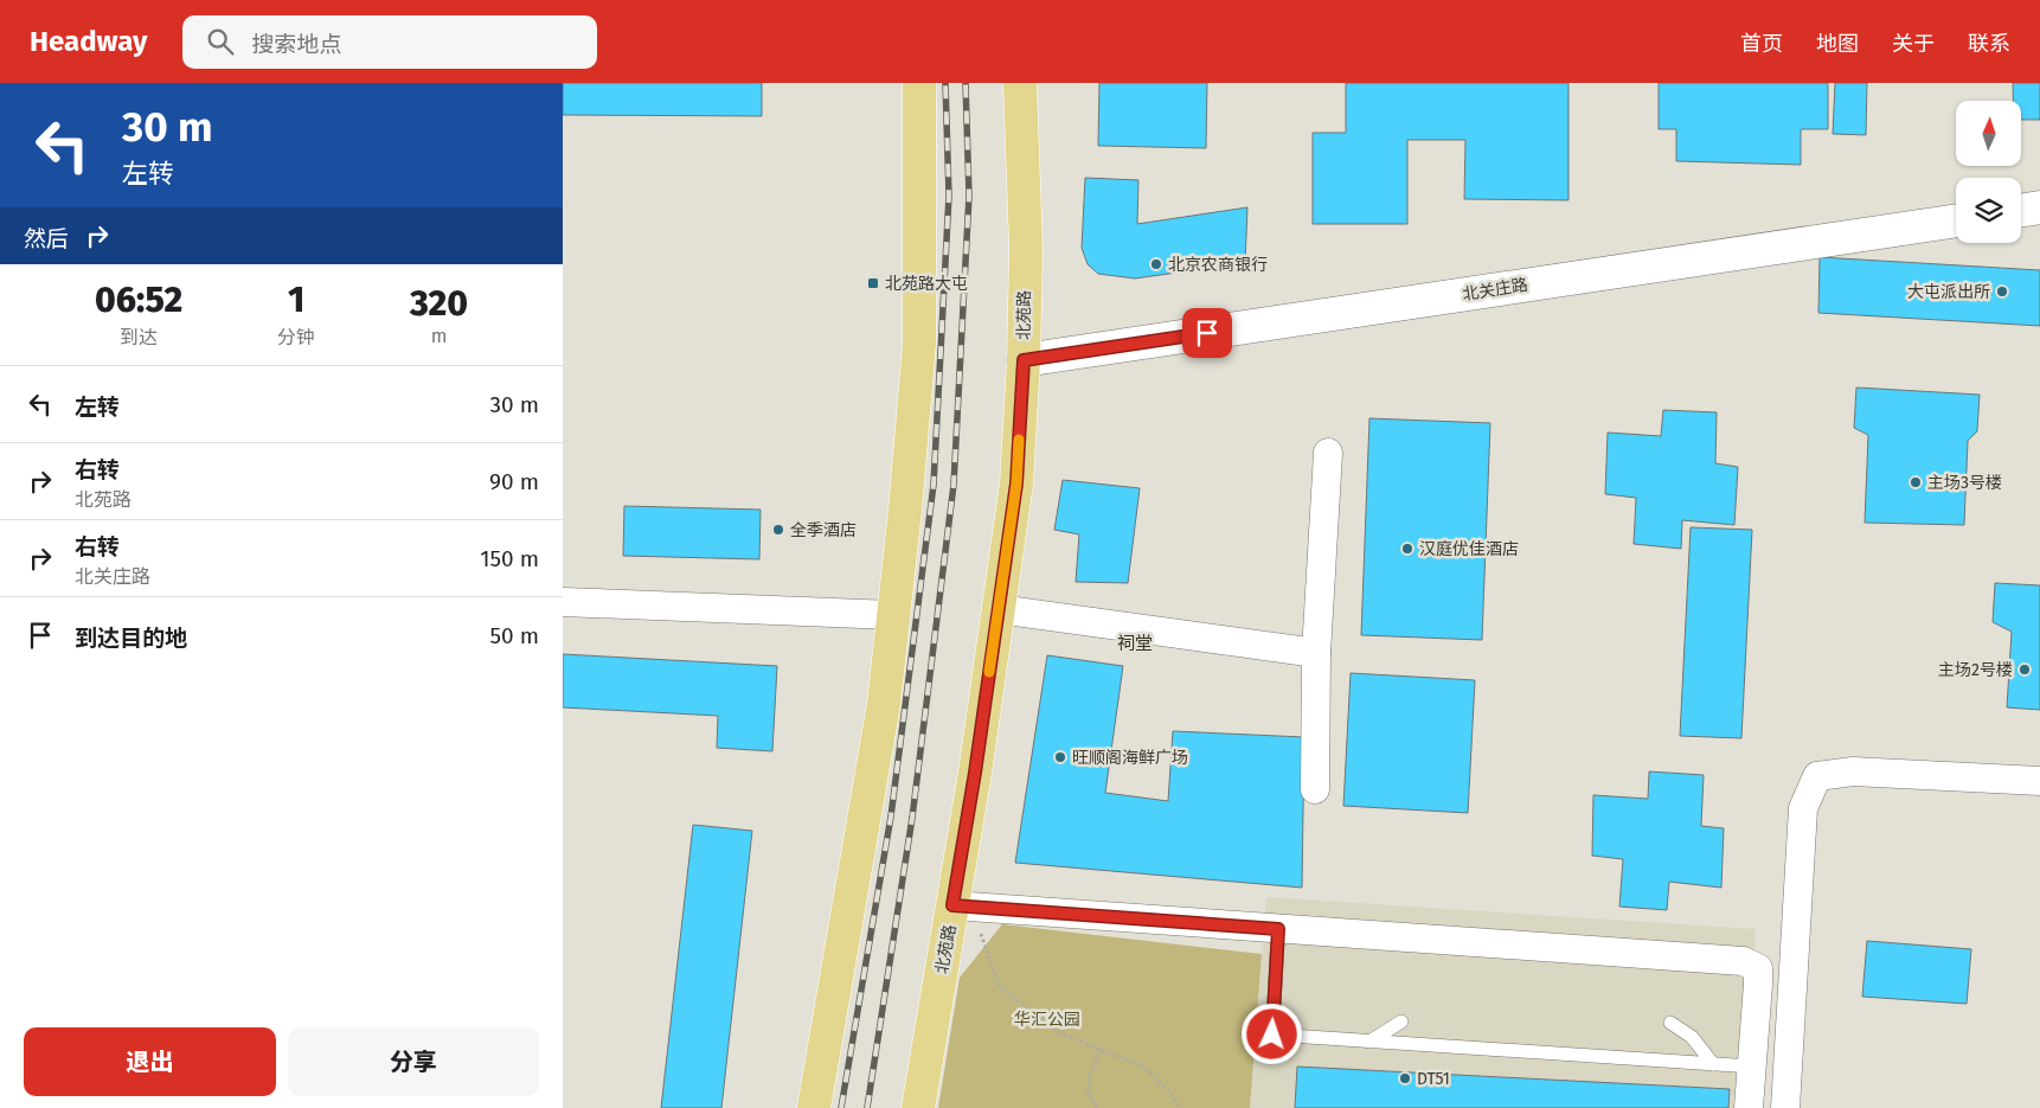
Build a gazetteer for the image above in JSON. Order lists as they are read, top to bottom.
{
  "streets": {
    "main road": ["北苑路"],
    "street": ["北关庄路"]
  },
  "crossings": [
    ["北关庄路", "北苑路"]
  ],
  "districts": ["祠堂"],
  "parks": ["华汇公园"],
  "places": {
    "other": [
      "北京农商银行",
      "大屯派出所",
      "主场3号楼",
      "全季酒店",
      "汉庭优佳酒店",
      "主场2号楼",
      "旺顺阁海鲜广场",
      "DT51"
    ],
    "transit": ["北苑路大屯"]
  },
  "north": "top",
  "page": {
    "header": "Headway",
    "search": "搜索地点",
    "nav": [
      "首页",
      "地图",
      "关于",
      "联系"
    ],
    "turn": ["30 m", "左转"],
    "then": "然后",
    "eta": [
      "06:52",
      "到达",
      "1",
      "分钟",
      "320",
      "m"
    ],
    "list": [
      {
        "name": "左转",
        "value": "30 m"
      },
      {
        "name": "右转",
        "note": "北苑路",
        "value": "90 m"
      },
      {
        "name": "右转",
        "note": "北关庄路",
        "value": "150 m"
      },
      {
        "name": "到达目的地",
        "value": "50 m"
      }
    ],
    "buttons": ["退出", "分享"]
  }
}
